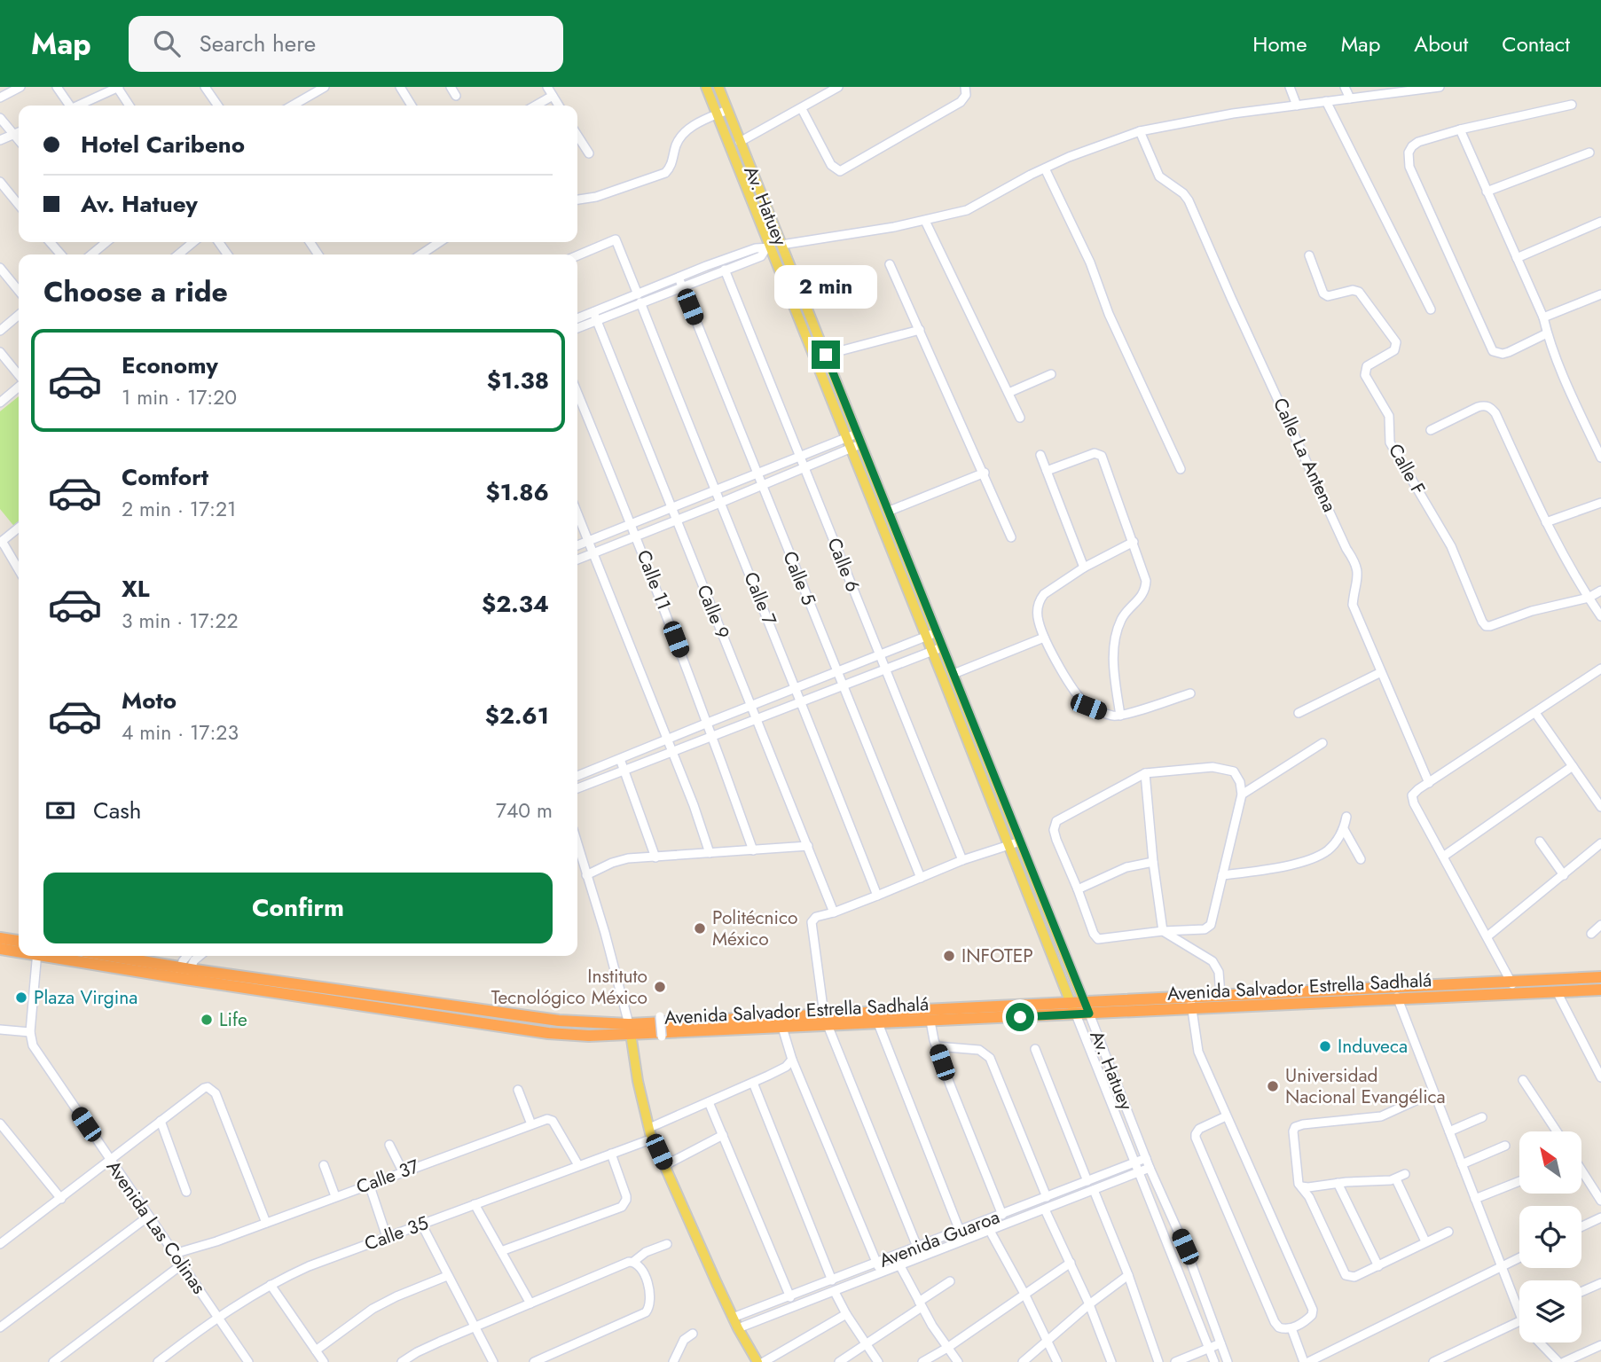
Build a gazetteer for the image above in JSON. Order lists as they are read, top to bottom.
{
  "streets": {
    "highway": ["Avenida Salvador Estrella Sadhalá"],
    "main road": ["Av. Hatuey"],
    "street": [
      "Calle La Antena",
      "Calle F",
      "Calle 6",
      "Calle 5",
      "Calle 11",
      "Calle 7",
      "Calle 9",
      "Calle 37",
      "Avenida Las Colinas",
      "Calle 35",
      "Avenida Guaroa"
    ]
  },
  "crossings": [
    ["Av. Hatuey", "Avenida Salvador Estrella Sadhalá"],
    ["Av. Hatuey", "Avenida Guaroa"],
    ["Calle 37", "Avenida Las Colinas"],
    ["Calle 37", "Calle 35"],
    ["Avenida Las Colinas", "Calle 35"]
  ],
  "places": [
    "Politécnico México",
    "INFOTEP",
    "Instituto Tecnológico México",
    "Plaza Virgina",
    "Life",
    "Induveca",
    "Universidad Nacional Evangélica"
  ],
  "north": "top left",
  "page": {
    "header": "Map",
    "search": "Search here",
    "nav": [
      "Home",
      "Map",
      "About",
      "Contact"
    ],
    "banner": ["Hotel Caribeno", "Av. Hatuey"],
    "heading": "Choose a ride",
    "bubble": "2 min",
    "list": [
      {
        "name": "Economy",
        "note": "1 min · 17:20",
        "value": "$1.38"
      },
      {
        "name": "Comfort",
        "note": "2 min · 17:21",
        "value": "$1.86"
      },
      {
        "name": "XL",
        "note": "3 min · 17:22",
        "value": "$2.34"
      },
      {
        "name": "Moto",
        "note": "4 min · 17:23",
        "value": "$2.61"
      }
    ],
    "pay": ["Cash", "740 m"],
    "buttons": "Confirm"
  }
}
